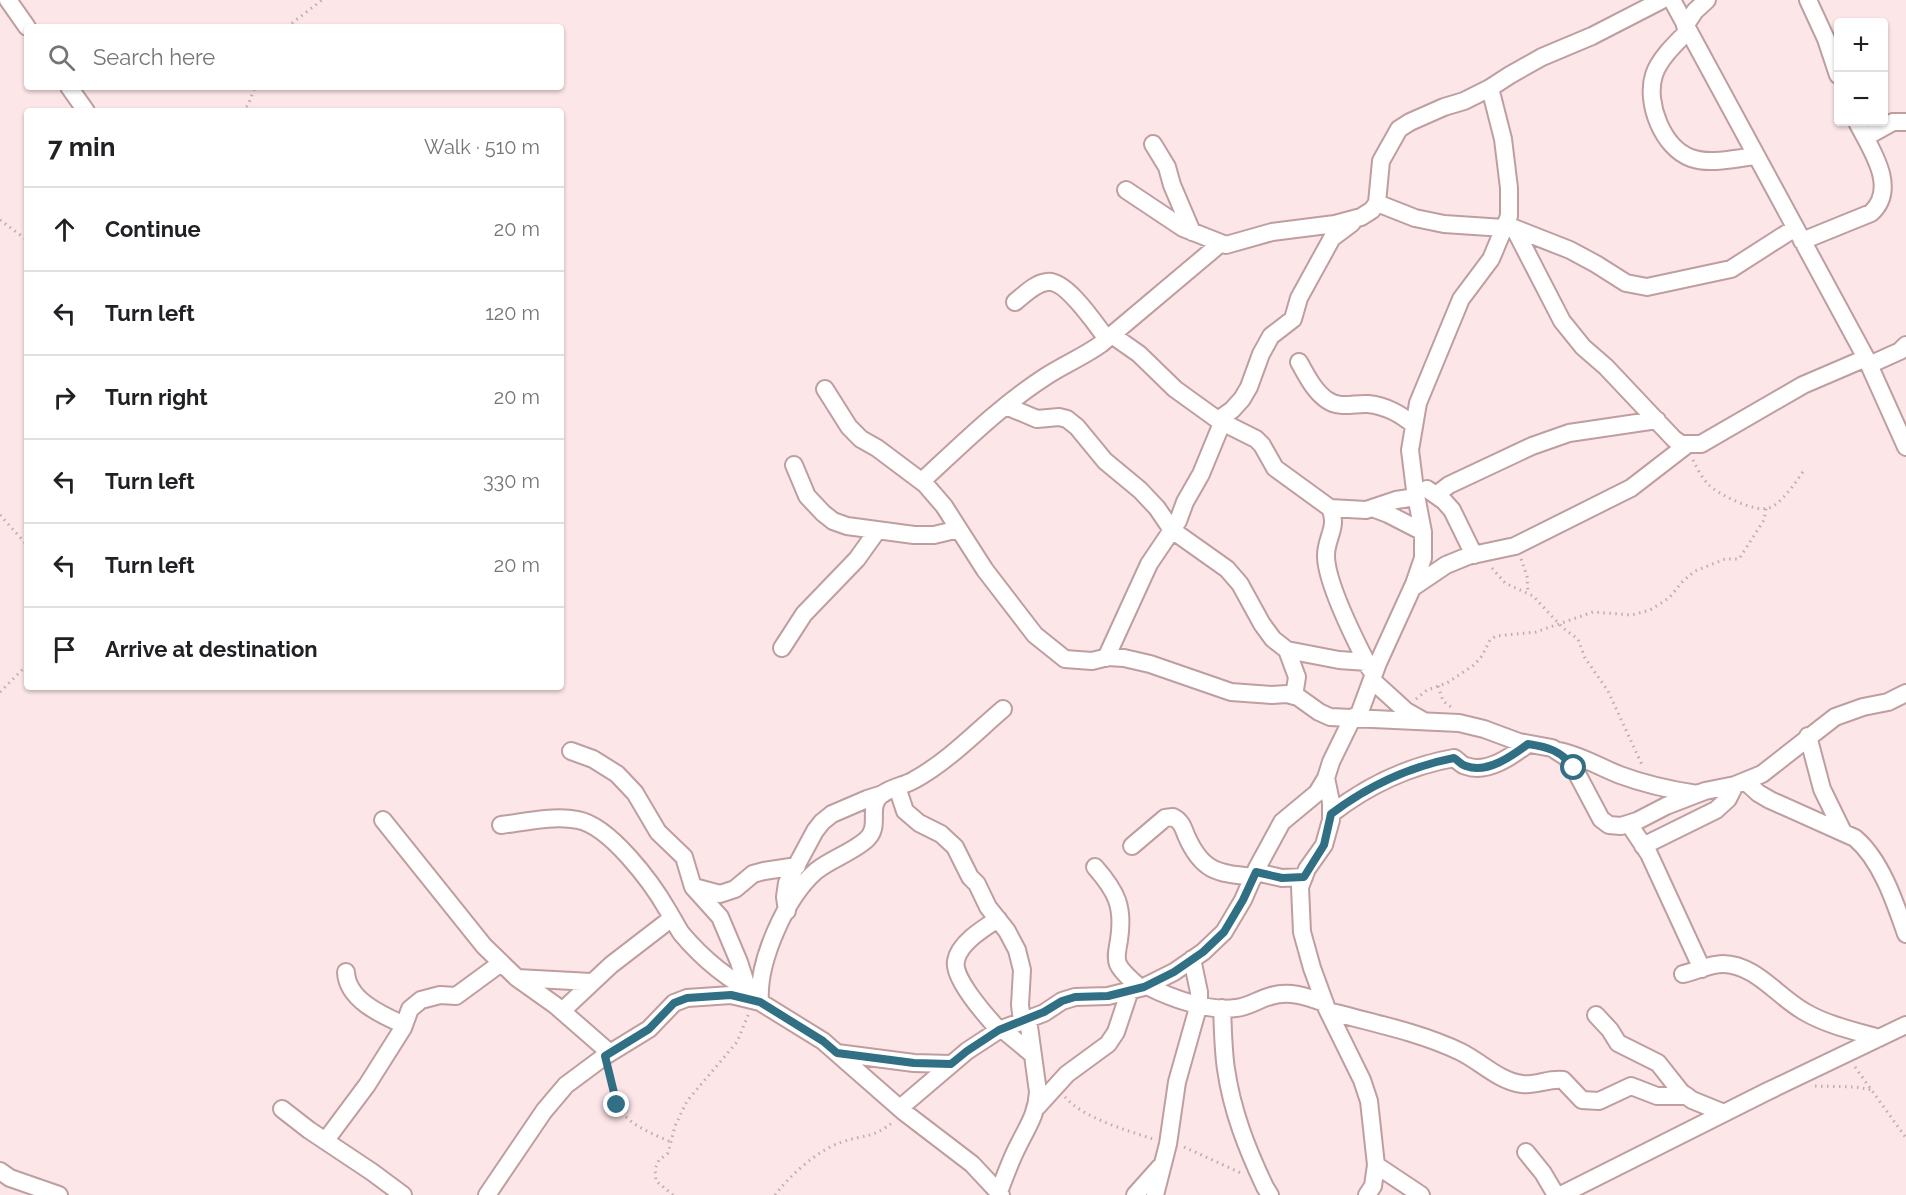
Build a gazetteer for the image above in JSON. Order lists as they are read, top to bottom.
{
  "page": {
    "map_buttons": ["+", "−"],
    "search": "Search here",
    "heading": ["7 min", "Walk · 510 m"],
    "list": [
      ["Continue", "20 m"],
      ["Turn left", "120 m"],
      ["Turn right", "20 m"],
      ["Turn left", "330 m"],
      ["Turn left", "20 m"],
      "Arrive at destination"
    ]
  }
}
